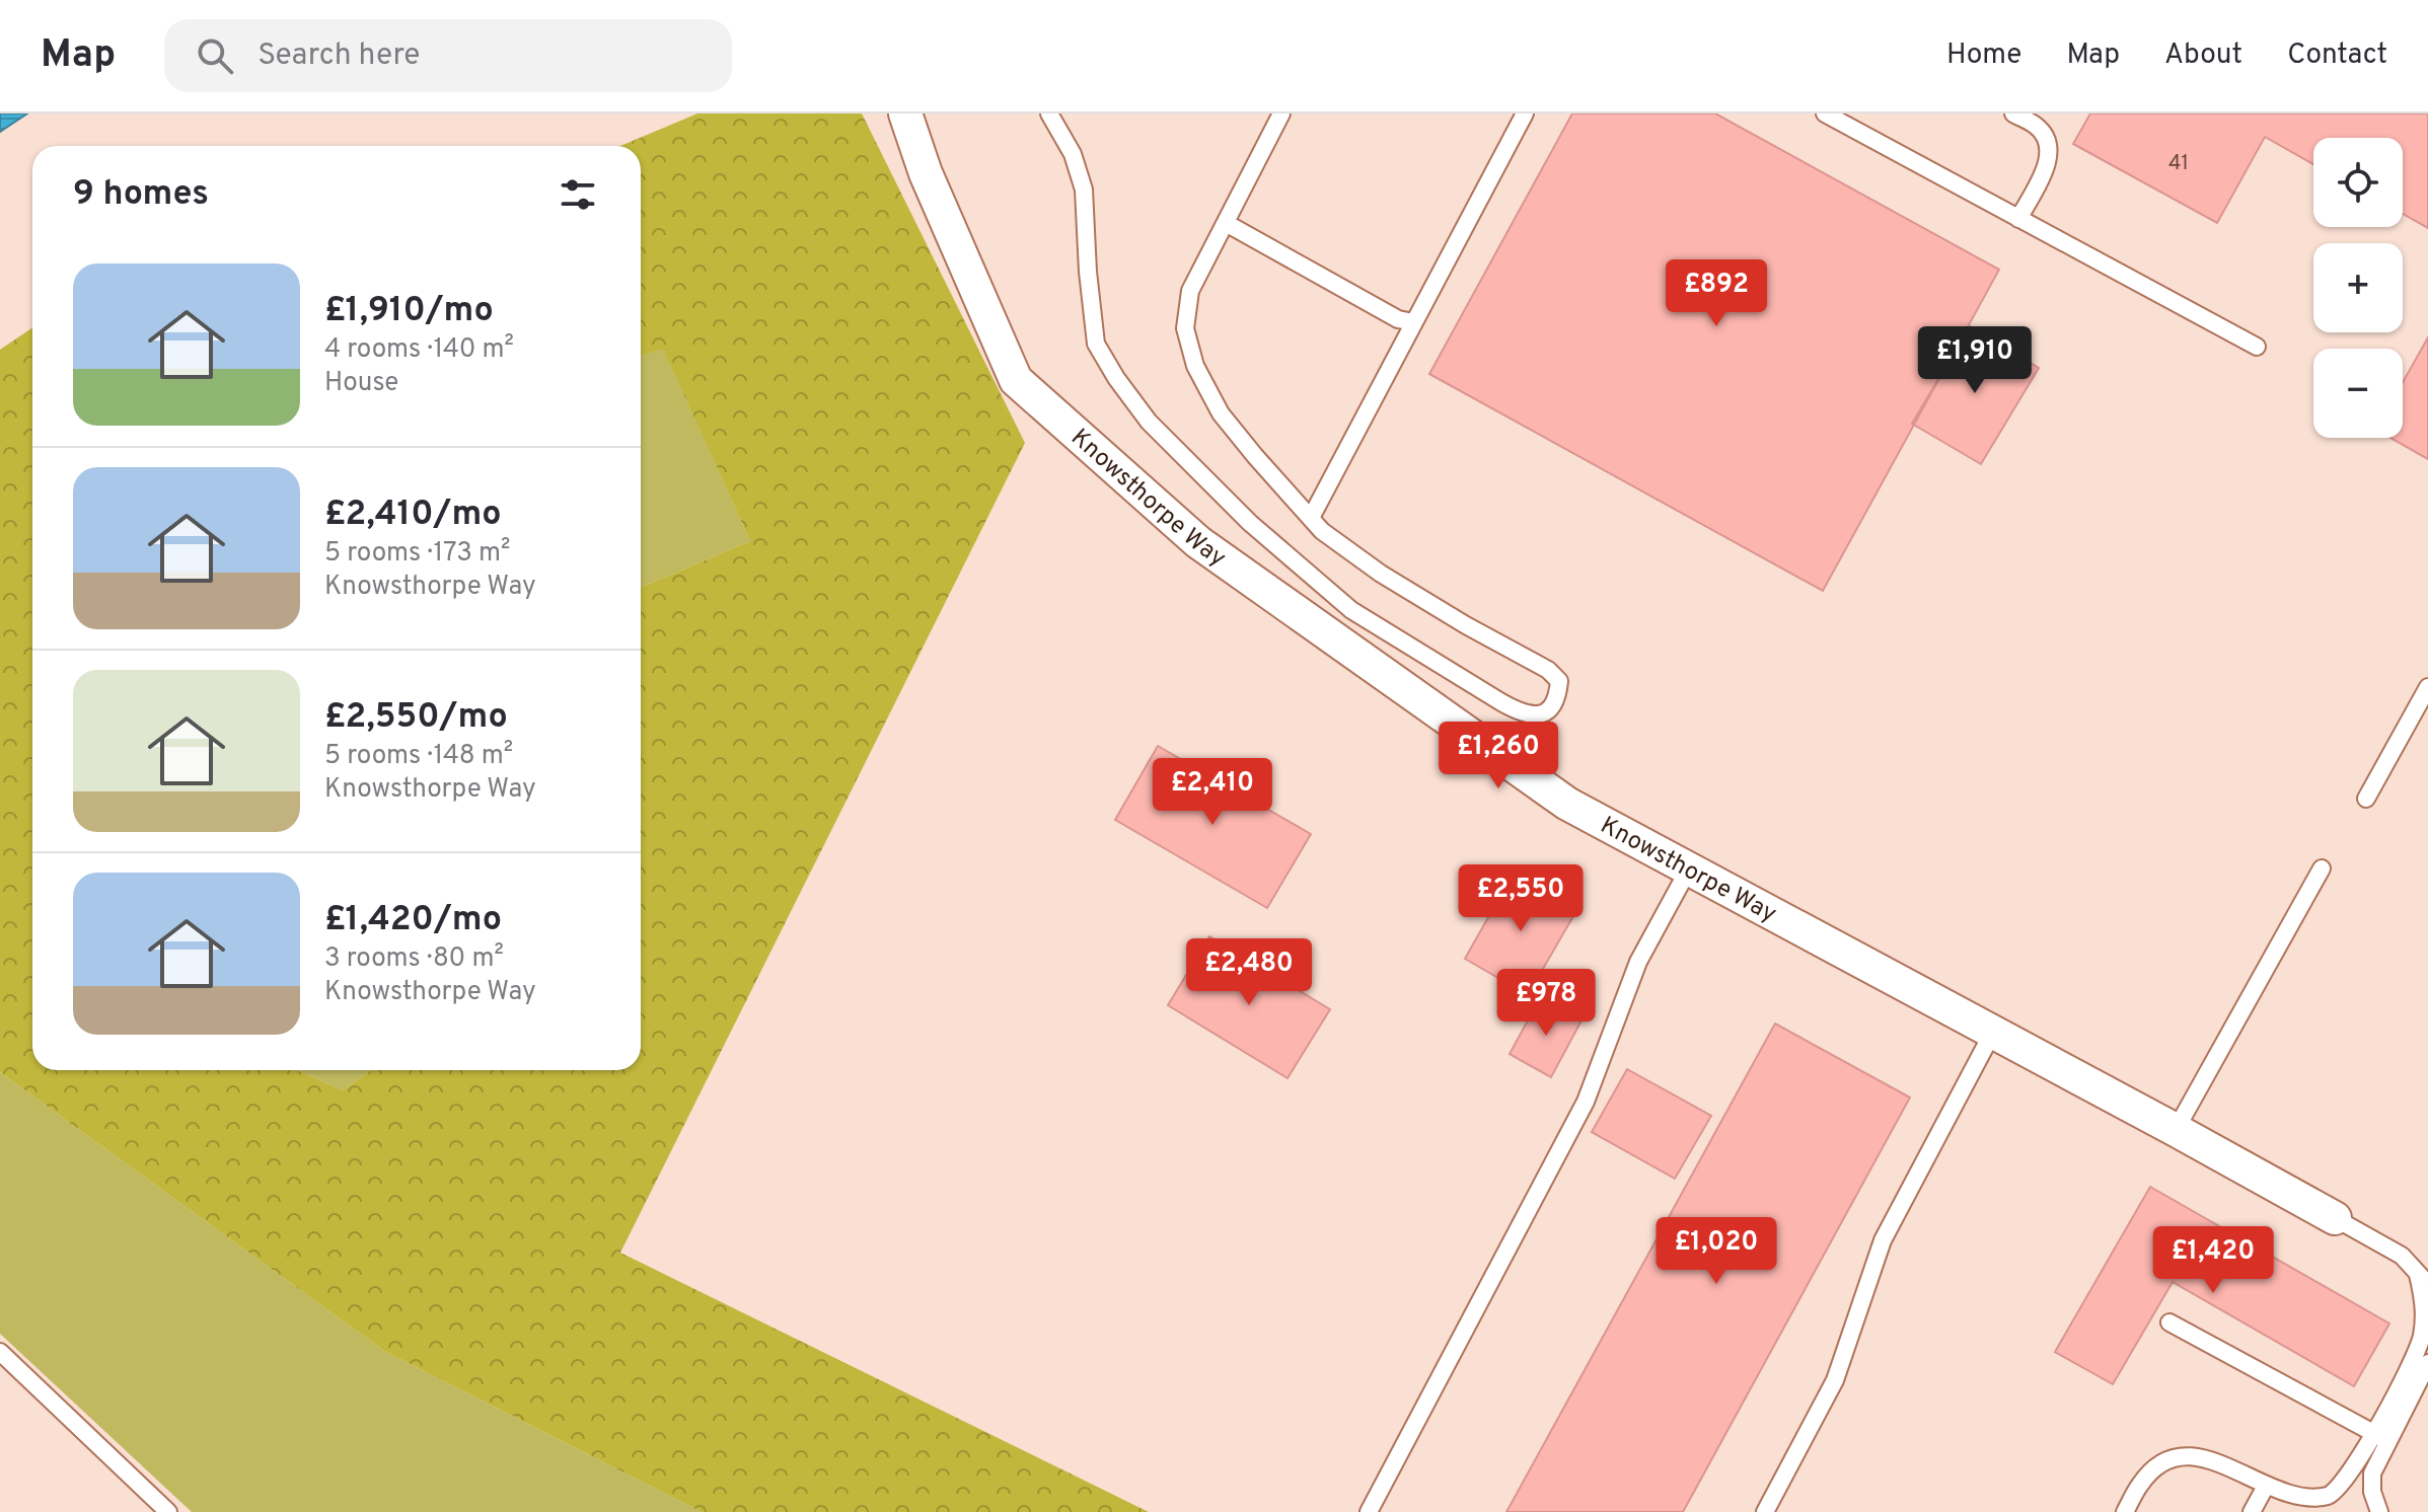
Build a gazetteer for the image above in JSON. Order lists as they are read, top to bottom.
{
  "streets": {
    "street": ["Knowsthorpe Way"]
  },
  "house_numbers": ["41"],
  "page": {
    "header": "Map",
    "search": "Search here",
    "nav": [
      "Home",
      "Map",
      "About",
      "Contact"
    ],
    "map_buttons": ["+", "−"],
    "heading": "9 homes",
    "list": [
      {
        "name": "£1,910/mo",
        "note": "4 rooms · 140 m² · House"
      },
      {
        "name": "£2,410/mo",
        "note": "5 rooms · 173 m² · Knowsthorpe Way"
      },
      {
        "name": "£2,550/mo",
        "note": "5 rooms · 148 m² · Knowsthorpe Way"
      },
      {
        "name": "£1,420/mo",
        "note": "3 rooms · 80 m² · Knowsthorpe Way"
      }
    ],
    "price": [
      "£892",
      "£1,910",
      "£1,260",
      "£2,410",
      "£2,550",
      "£2,480",
      "£978",
      "£1,020",
      "£1,420"
    ]
  }
}
